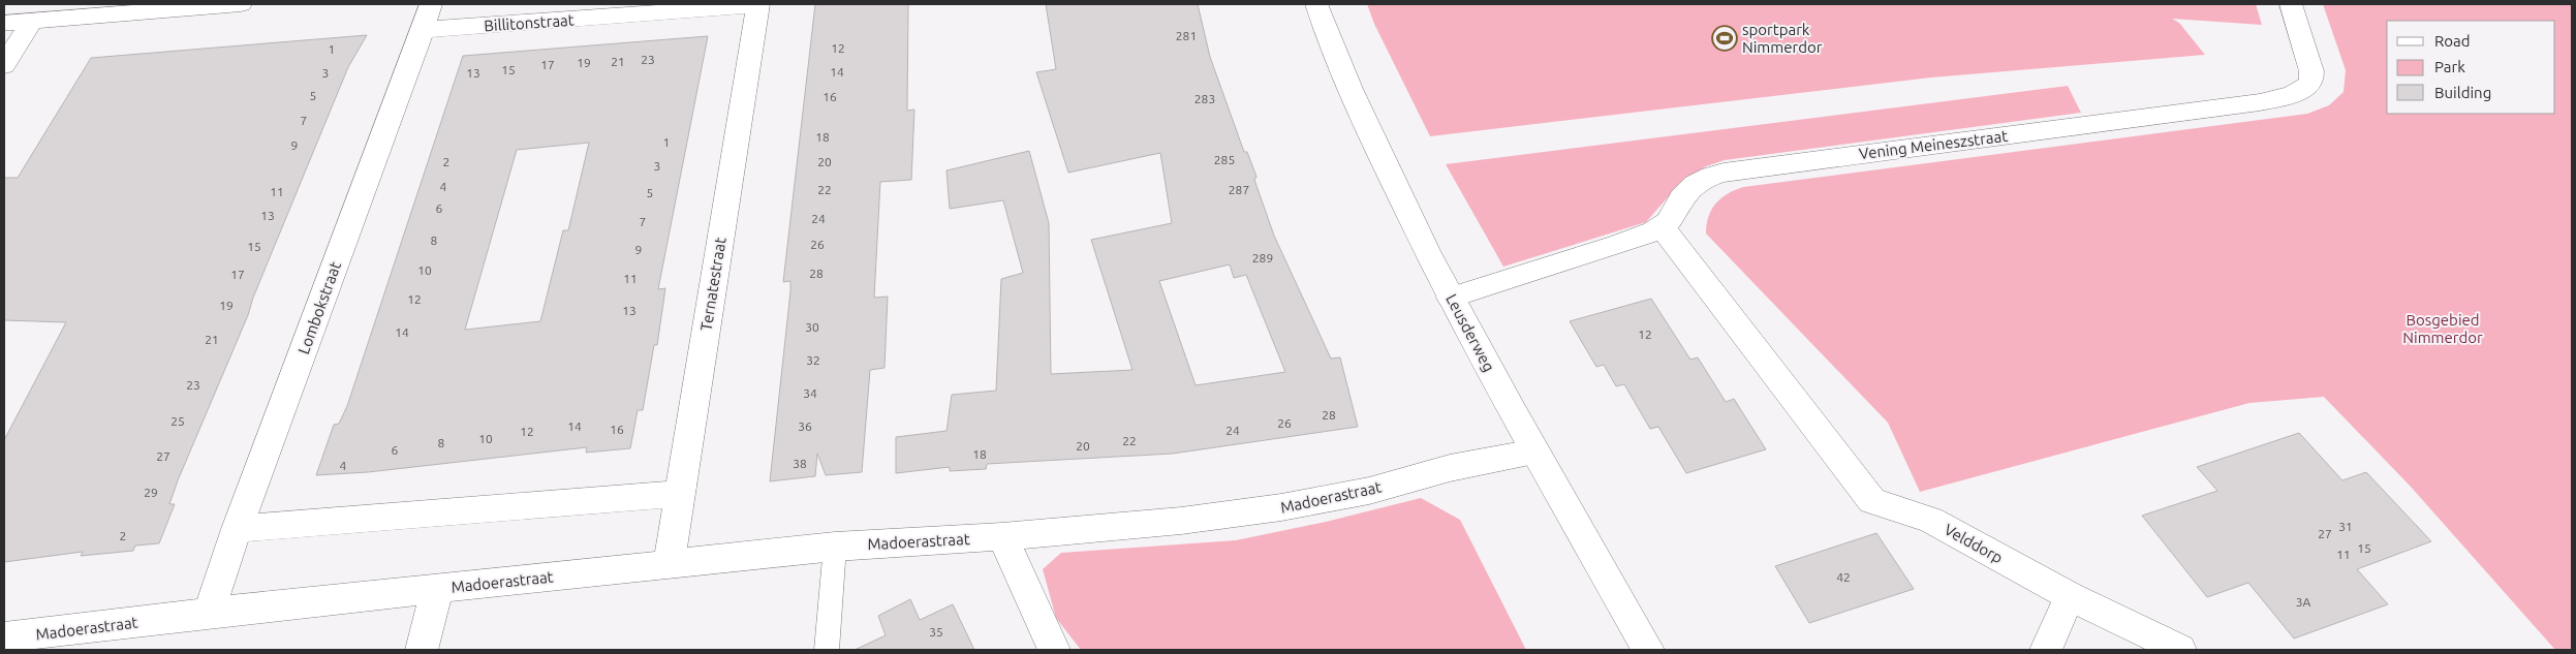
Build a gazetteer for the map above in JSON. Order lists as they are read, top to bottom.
{
  "streets": {
    "street": [
      "Billitonstraat",
      "Vening Meineszstraat",
      "Ternatestraat",
      "Lombokstraat",
      "Leusderweg",
      "Madoerastraat",
      "Velddorp"
    ]
  },
  "crossings": [
    ["Billitonstraat", "Ternatestraat"],
    ["Billitonstraat", "Lombokstraat"],
    ["Vening Meineszstraat", "Velddorp"],
    ["Ternatestraat", "Madoerastraat"],
    ["Lombokstraat", "Madoerastraat"],
    ["Leusderweg", "Madoerastraat"]
  ],
  "parks": ["Bosgebied Nimmerdor"],
  "places": {
    "sports": ["sportpark Nimmerdor"]
  },
  "house_numbers": [
    "281",
    "12",
    "1",
    "23",
    "21",
    "19",
    "17",
    "15",
    "14",
    "3",
    "13",
    "5",
    "16",
    "283",
    "7",
    "18",
    "1",
    "9",
    "285",
    "2",
    "20",
    "3",
    "4",
    "22",
    "287",
    "11",
    "5",
    "6",
    "13",
    "24",
    "7",
    "8",
    "26",
    "15",
    "9",
    "289",
    "10",
    "28",
    "17",
    "11",
    "12",
    "19",
    "13",
    "30",
    "14",
    "12",
    "21",
    "32",
    "23",
    "34",
    "28",
    "25",
    "26",
    "14",
    "36",
    "16",
    "24",
    "12",
    "10",
    "22",
    "8",
    "20",
    "6",
    "18",
    "27",
    "38",
    "4",
    "29",
    "31",
    "27",
    "2",
    "15",
    "11",
    "42",
    "3A",
    "35"
  ],
  "legend": ["Road", "Park", "Building"]
}
